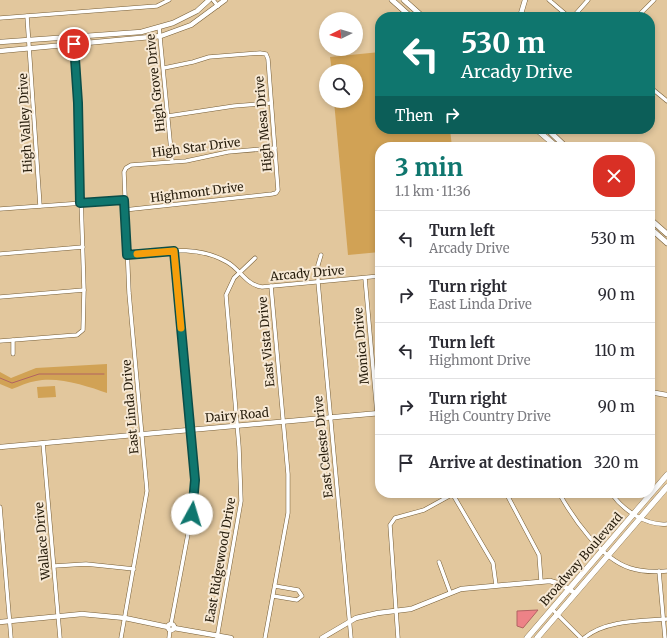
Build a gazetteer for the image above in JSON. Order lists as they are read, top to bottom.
{
  "streets": {
    "main road": ["Broadway Boulevard"],
    "street": [
      "High Grove Drive",
      "High Valley Drive",
      "High Mesa Drive",
      "High Star Drive",
      "Highmont Drive",
      "Arcady Drive",
      "East Vista Drive",
      "Monica Drive",
      "East Linda Drive",
      "Dairy Road",
      "East Celeste Drive",
      "Wallace Drive",
      "East Ridgewood Drive"
    ]
  },
  "crossings": [
    ["High Grove Drive", "High Mesa Drive"],
    ["High Grove Drive", "High Star Drive"],
    ["High Mesa Drive", "High Star Drive"],
    ["High Mesa Drive", "Highmont Drive"],
    ["High Star Drive", "East Linda Drive"],
    ["Highmont Drive", "East Linda Drive"],
    ["Arcady Drive", "East Vista Drive"],
    ["Arcady Drive", "Monica Drive"],
    ["Arcady Drive", "East Linda Drive"],
    ["Arcady Drive", "East Celeste Drive"],
    ["Arcady Drive", "East Ridgewood Drive"],
    ["East Vista Drive", "Dairy Road"],
    ["East Linda Drive", "Dairy Road"],
    ["Dairy Road", "East Celeste Drive"],
    ["Dairy Road", "Wallace Drive"],
    ["Dairy Road", "East Ridgewood Drive"]
  ],
  "north": "left",
  "page": {
    "turn": ["530 m", "Arcady Drive"],
    "then": "Then",
    "heading": ["3 min", "1.1 km · 11:36"],
    "list": [
      {
        "name": "Turn left",
        "note": "Arcady Drive",
        "value": "530 m"
      },
      {
        "name": "Turn right",
        "note": "East Linda Drive",
        "value": "90 m"
      },
      {
        "name": "Turn left",
        "note": "Highmont Drive",
        "value": "110 m"
      },
      {
        "name": "Turn right",
        "note": "High Country Drive",
        "value": "90 m"
      },
      {
        "name": "Arrive at destination",
        "value": "320 m"
      }
    ]
  }
}
